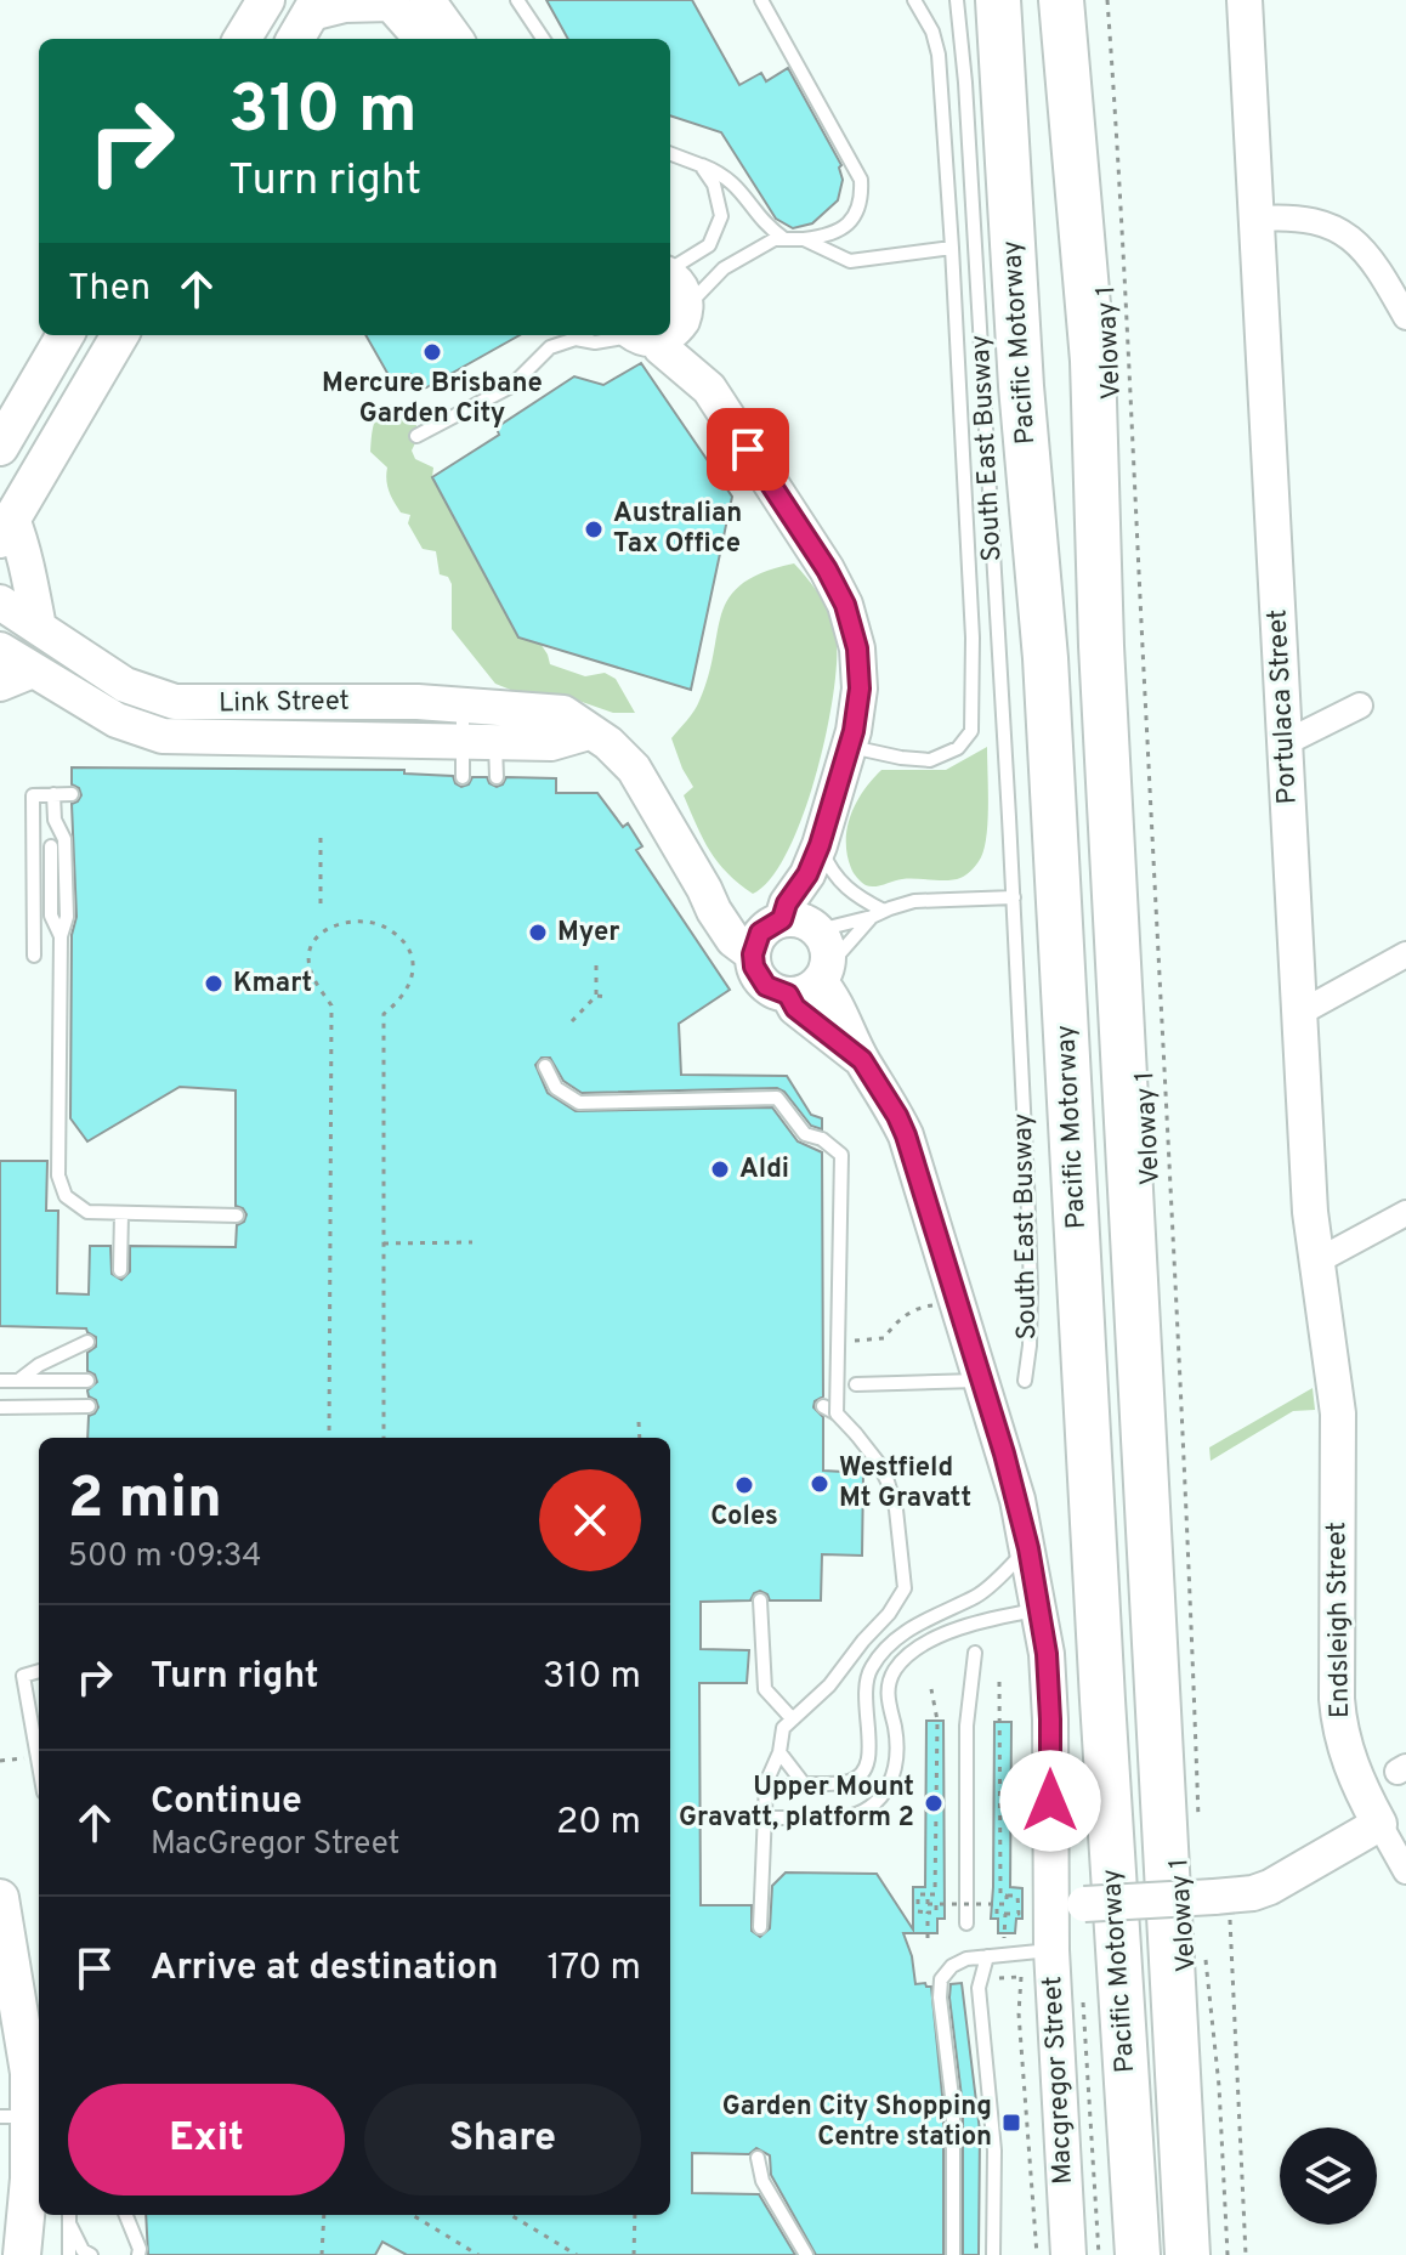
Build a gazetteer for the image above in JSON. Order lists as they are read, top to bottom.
{
  "streets": {
    "highway": ["Pacific Motorway"],
    "street": [
      "Link Street",
      "Portulaca Street",
      "Endsleigh Street",
      "Macgregor Street"
    ],
    "lane": ["South East Busway"],
    "path": ["Veloway 1"]
  },
  "crossings": [
    ["Link Street", "Macgregor Street"],
    ["Portulaca Street", "Endsleigh Street"]
  ],
  "places": {
    "other": [
      "Mercure Brisbane Garden City",
      "Australian Tax Office",
      "Myer",
      "Kmart",
      "Aldi",
      "Westfield Mt Gravatt",
      "Coles",
      "Upper Mount Gravatt, platform 2"
    ],
    "transit": ["Garden City Shopping Centre station"]
  },
  "page": {
    "turn": ["310 m", "Turn right"],
    "then": "Then",
    "heading": ["2 min", "500 m · 09:34"],
    "list": [
      {
        "name": "Turn right",
        "value": "310 m"
      },
      {
        "name": "Continue",
        "note": "MacGregor Street",
        "value": "20 m"
      },
      {
        "name": "Arrive at destination",
        "value": "170 m"
      }
    ],
    "buttons": ["Exit", "Share"]
  }
}
